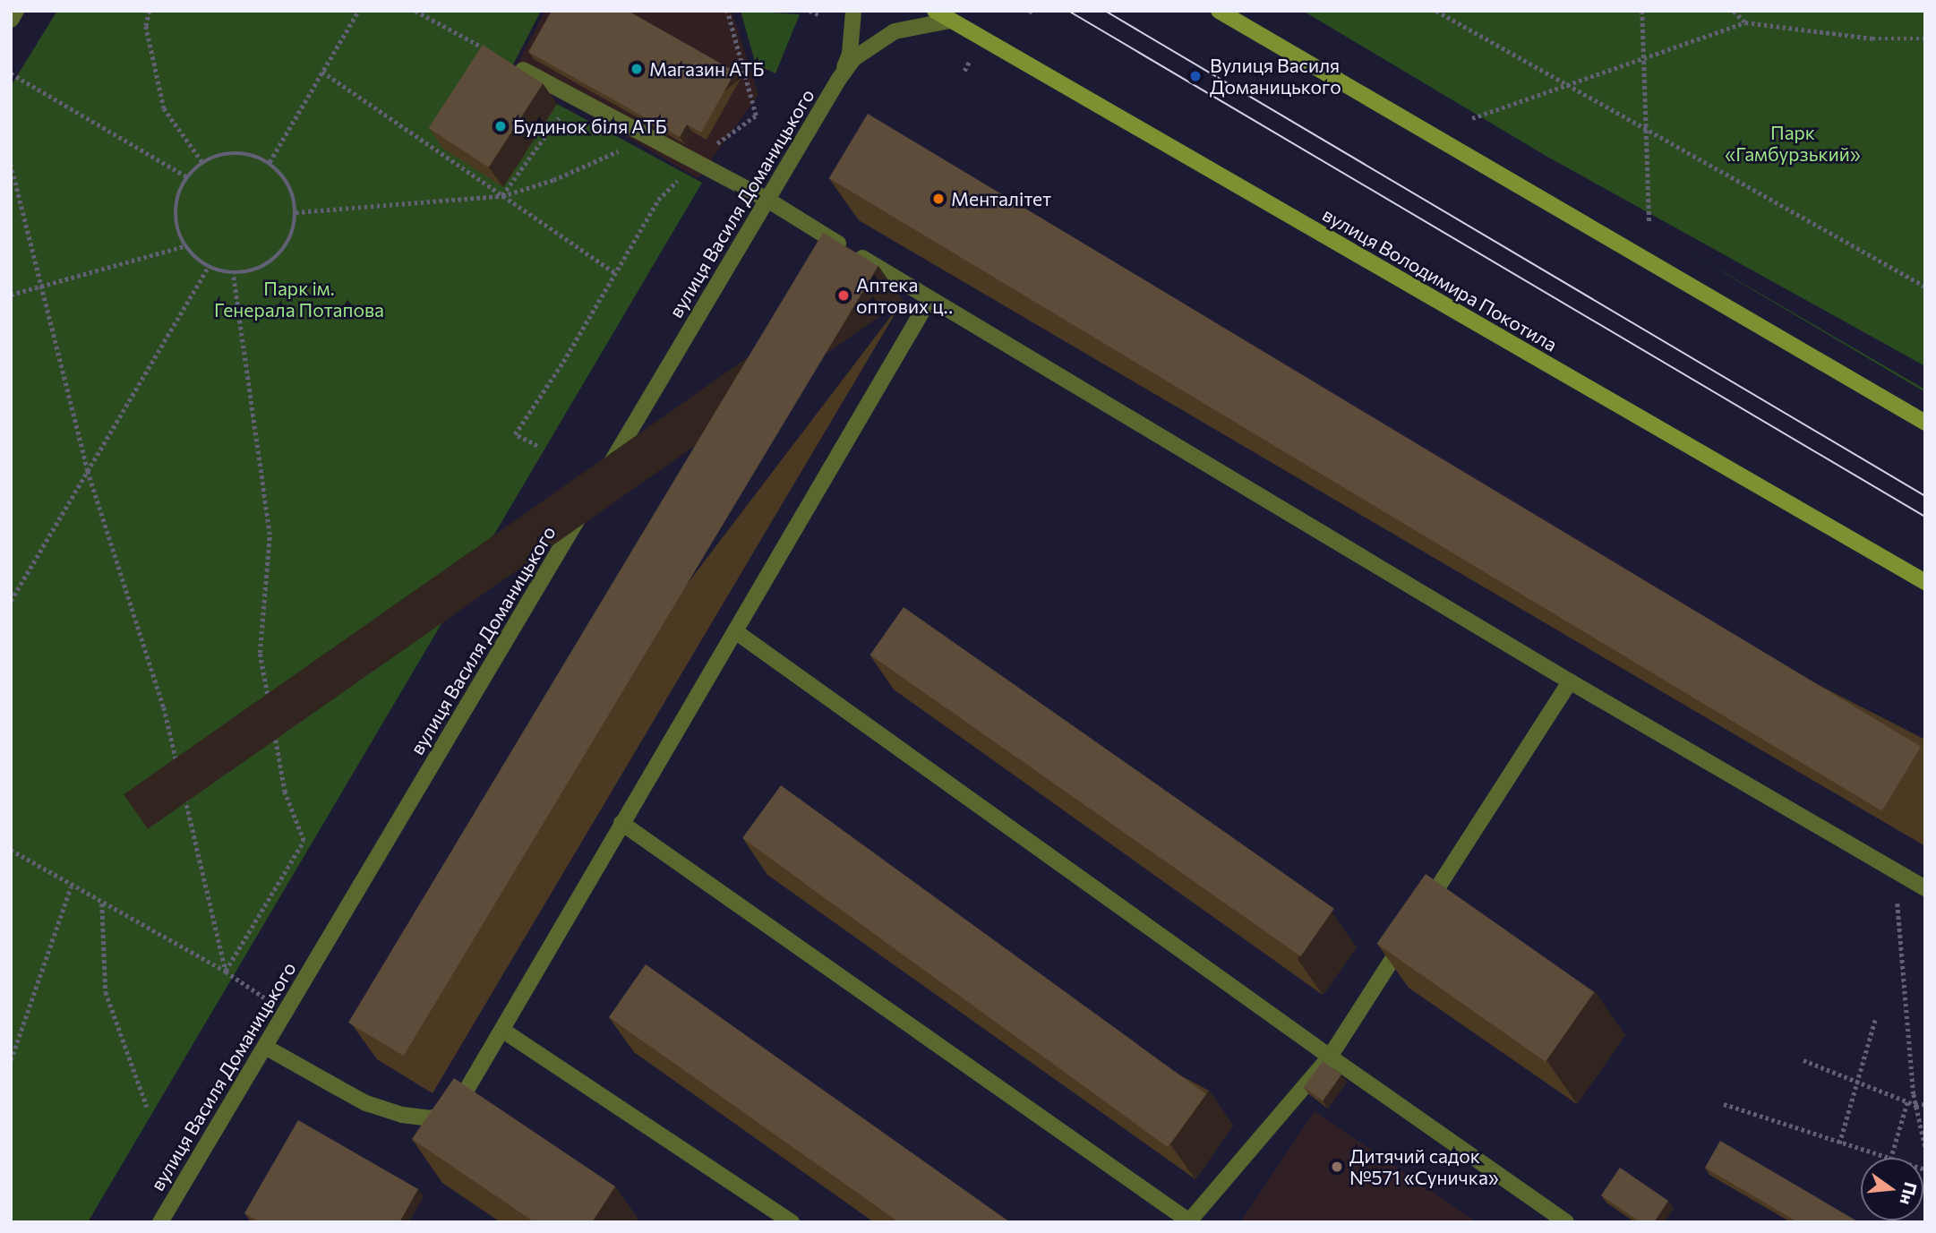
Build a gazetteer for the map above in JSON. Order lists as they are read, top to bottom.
{
  "streets": {
    "street": ["вулиця Василя Доманицького", "вулиця Володимира Покотила"]
  },
  "crossings": [
    ["вулиця Василя Доманицького", "вулиця Володимира Покотила"]
  ],
  "parks": ["Парк «Гамбурзький»", "Парк ім. Генерала Потапова"],
  "places": [
    "Магазин АТБ",
    "Вулиця Василя Доманицького",
    "Будинок біля АТБ",
    "Менталітет",
    "Аптека оптових ц‥",
    "Дитячий садок №571 «Суничка»"
  ],
  "north": "right"
}
